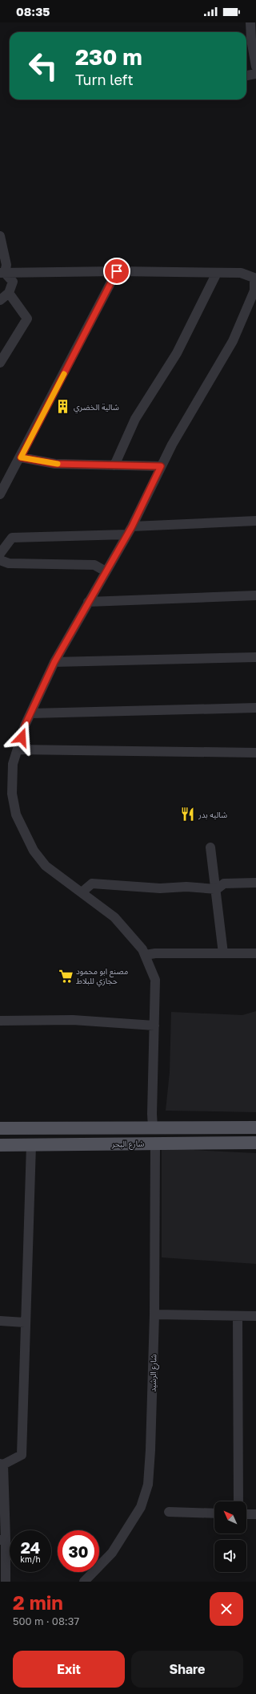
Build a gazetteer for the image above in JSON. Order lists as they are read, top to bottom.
{
  "streets": {
    "main road": ["شارع البحر"],
    "street": ["شارع الرشيد"]
  },
  "crossings": [
    ["شارع البحر", "شارع الرشيد"]
  ],
  "places": {
    "building": ["شالية الخضري"],
    "restaurant": ["شاليه بدر"],
    "supermarket": ["مصنع ابو محمود حجازي للبلاط"]
  },
  "north": "top left",
  "page": {
    "status": "08:35",
    "turn": ["230 m", "Turn left"],
    "speed": "24 km/h",
    "limit": "30",
    "heading": ["2 min", "500 m · 08:37"],
    "buttons": ["Exit", "Share"]
  }
}
